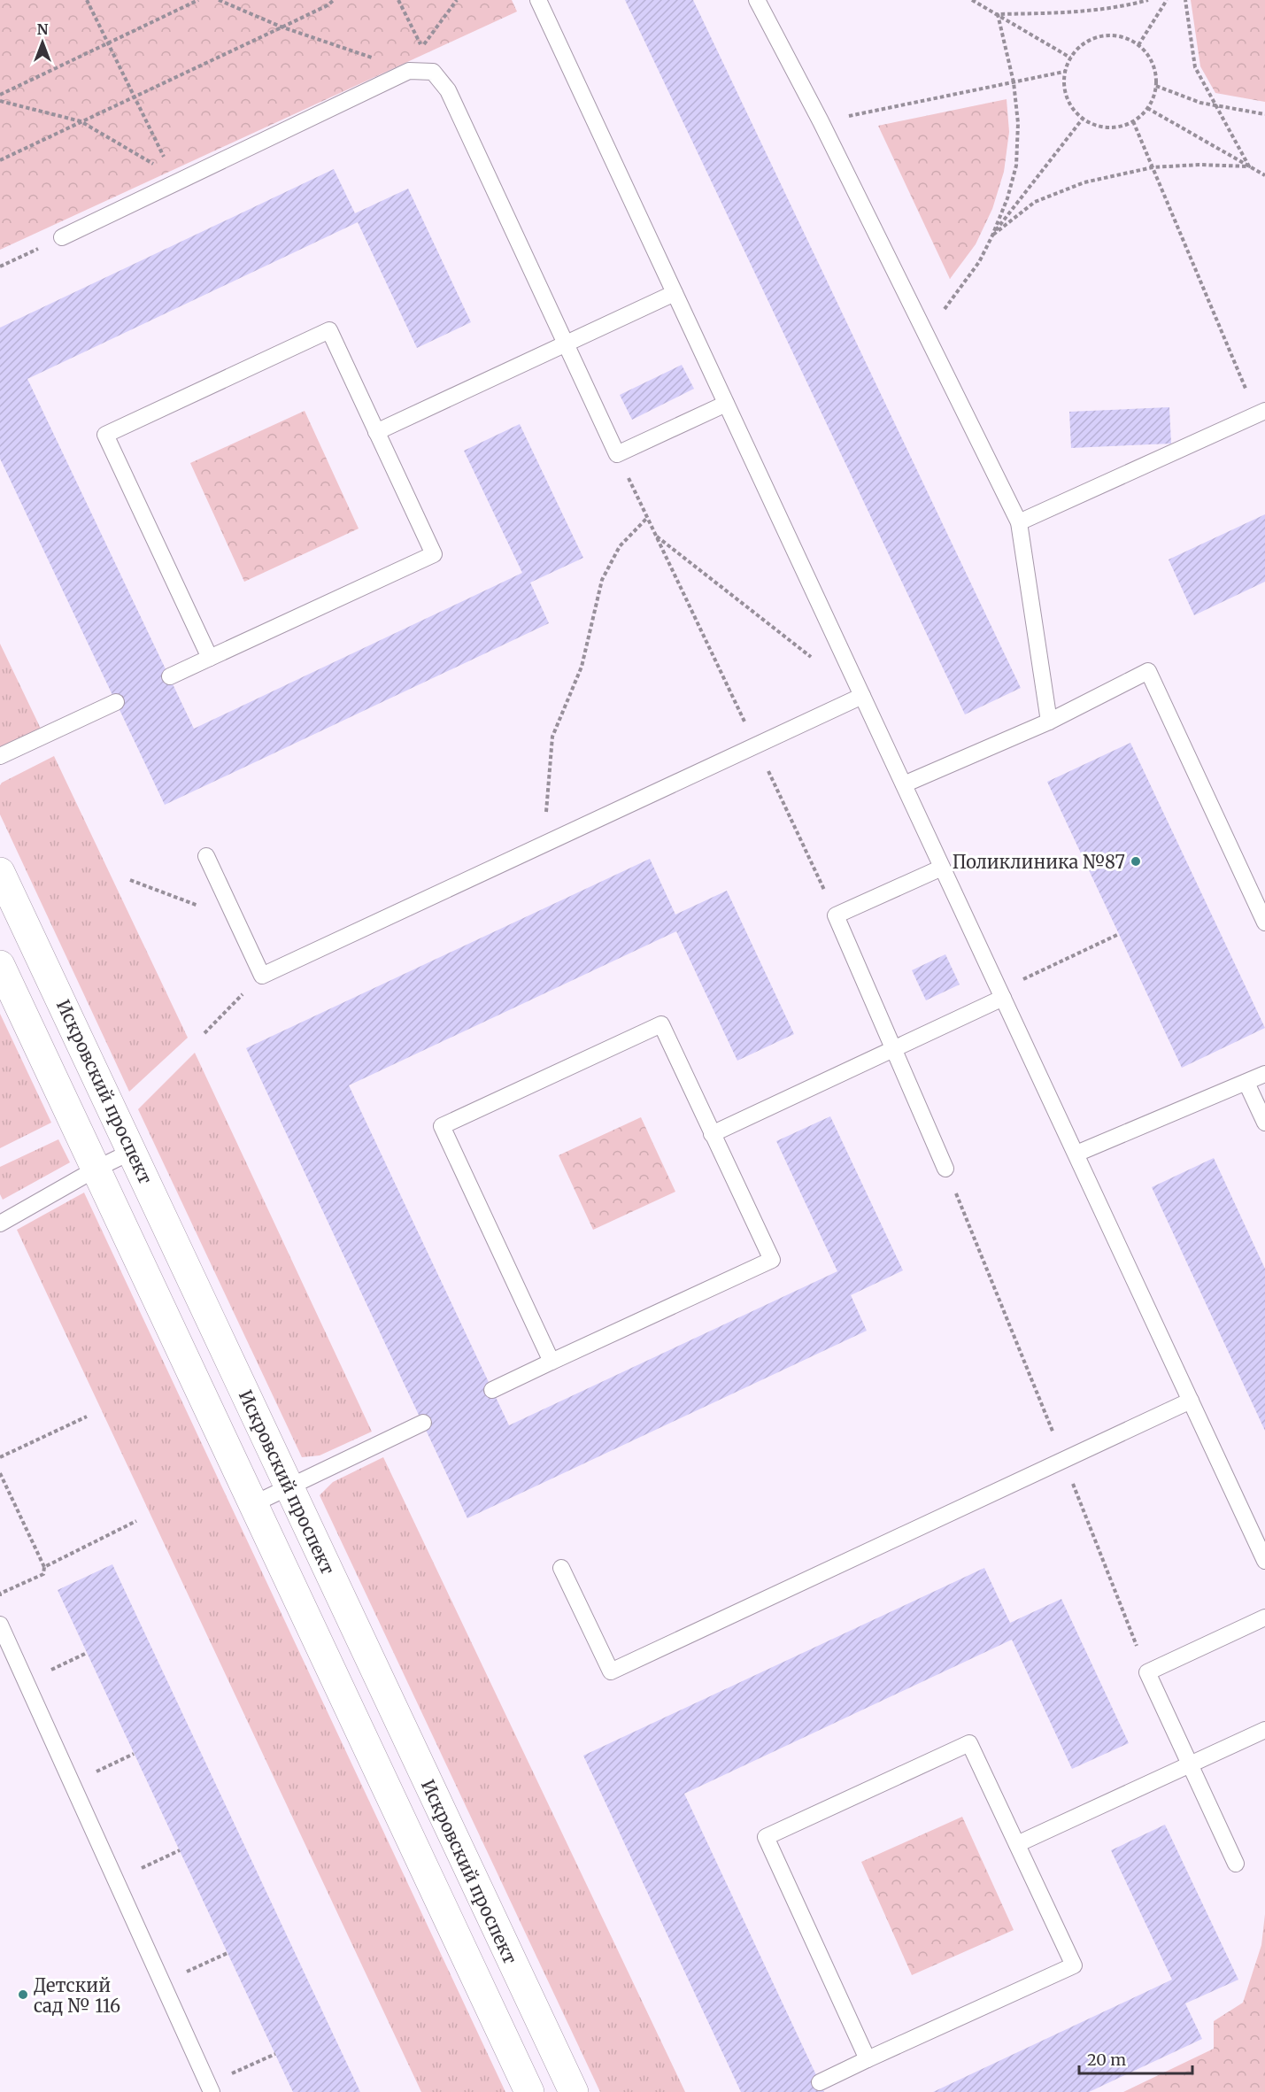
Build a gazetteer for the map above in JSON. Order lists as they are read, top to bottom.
{
  "streets": {
    "street": ["Искровский проспект"]
  },
  "places": ["Поликлиника №87", "Детский сад № 116"],
  "scale_bar": "20 m",
  "north": "top"
}
